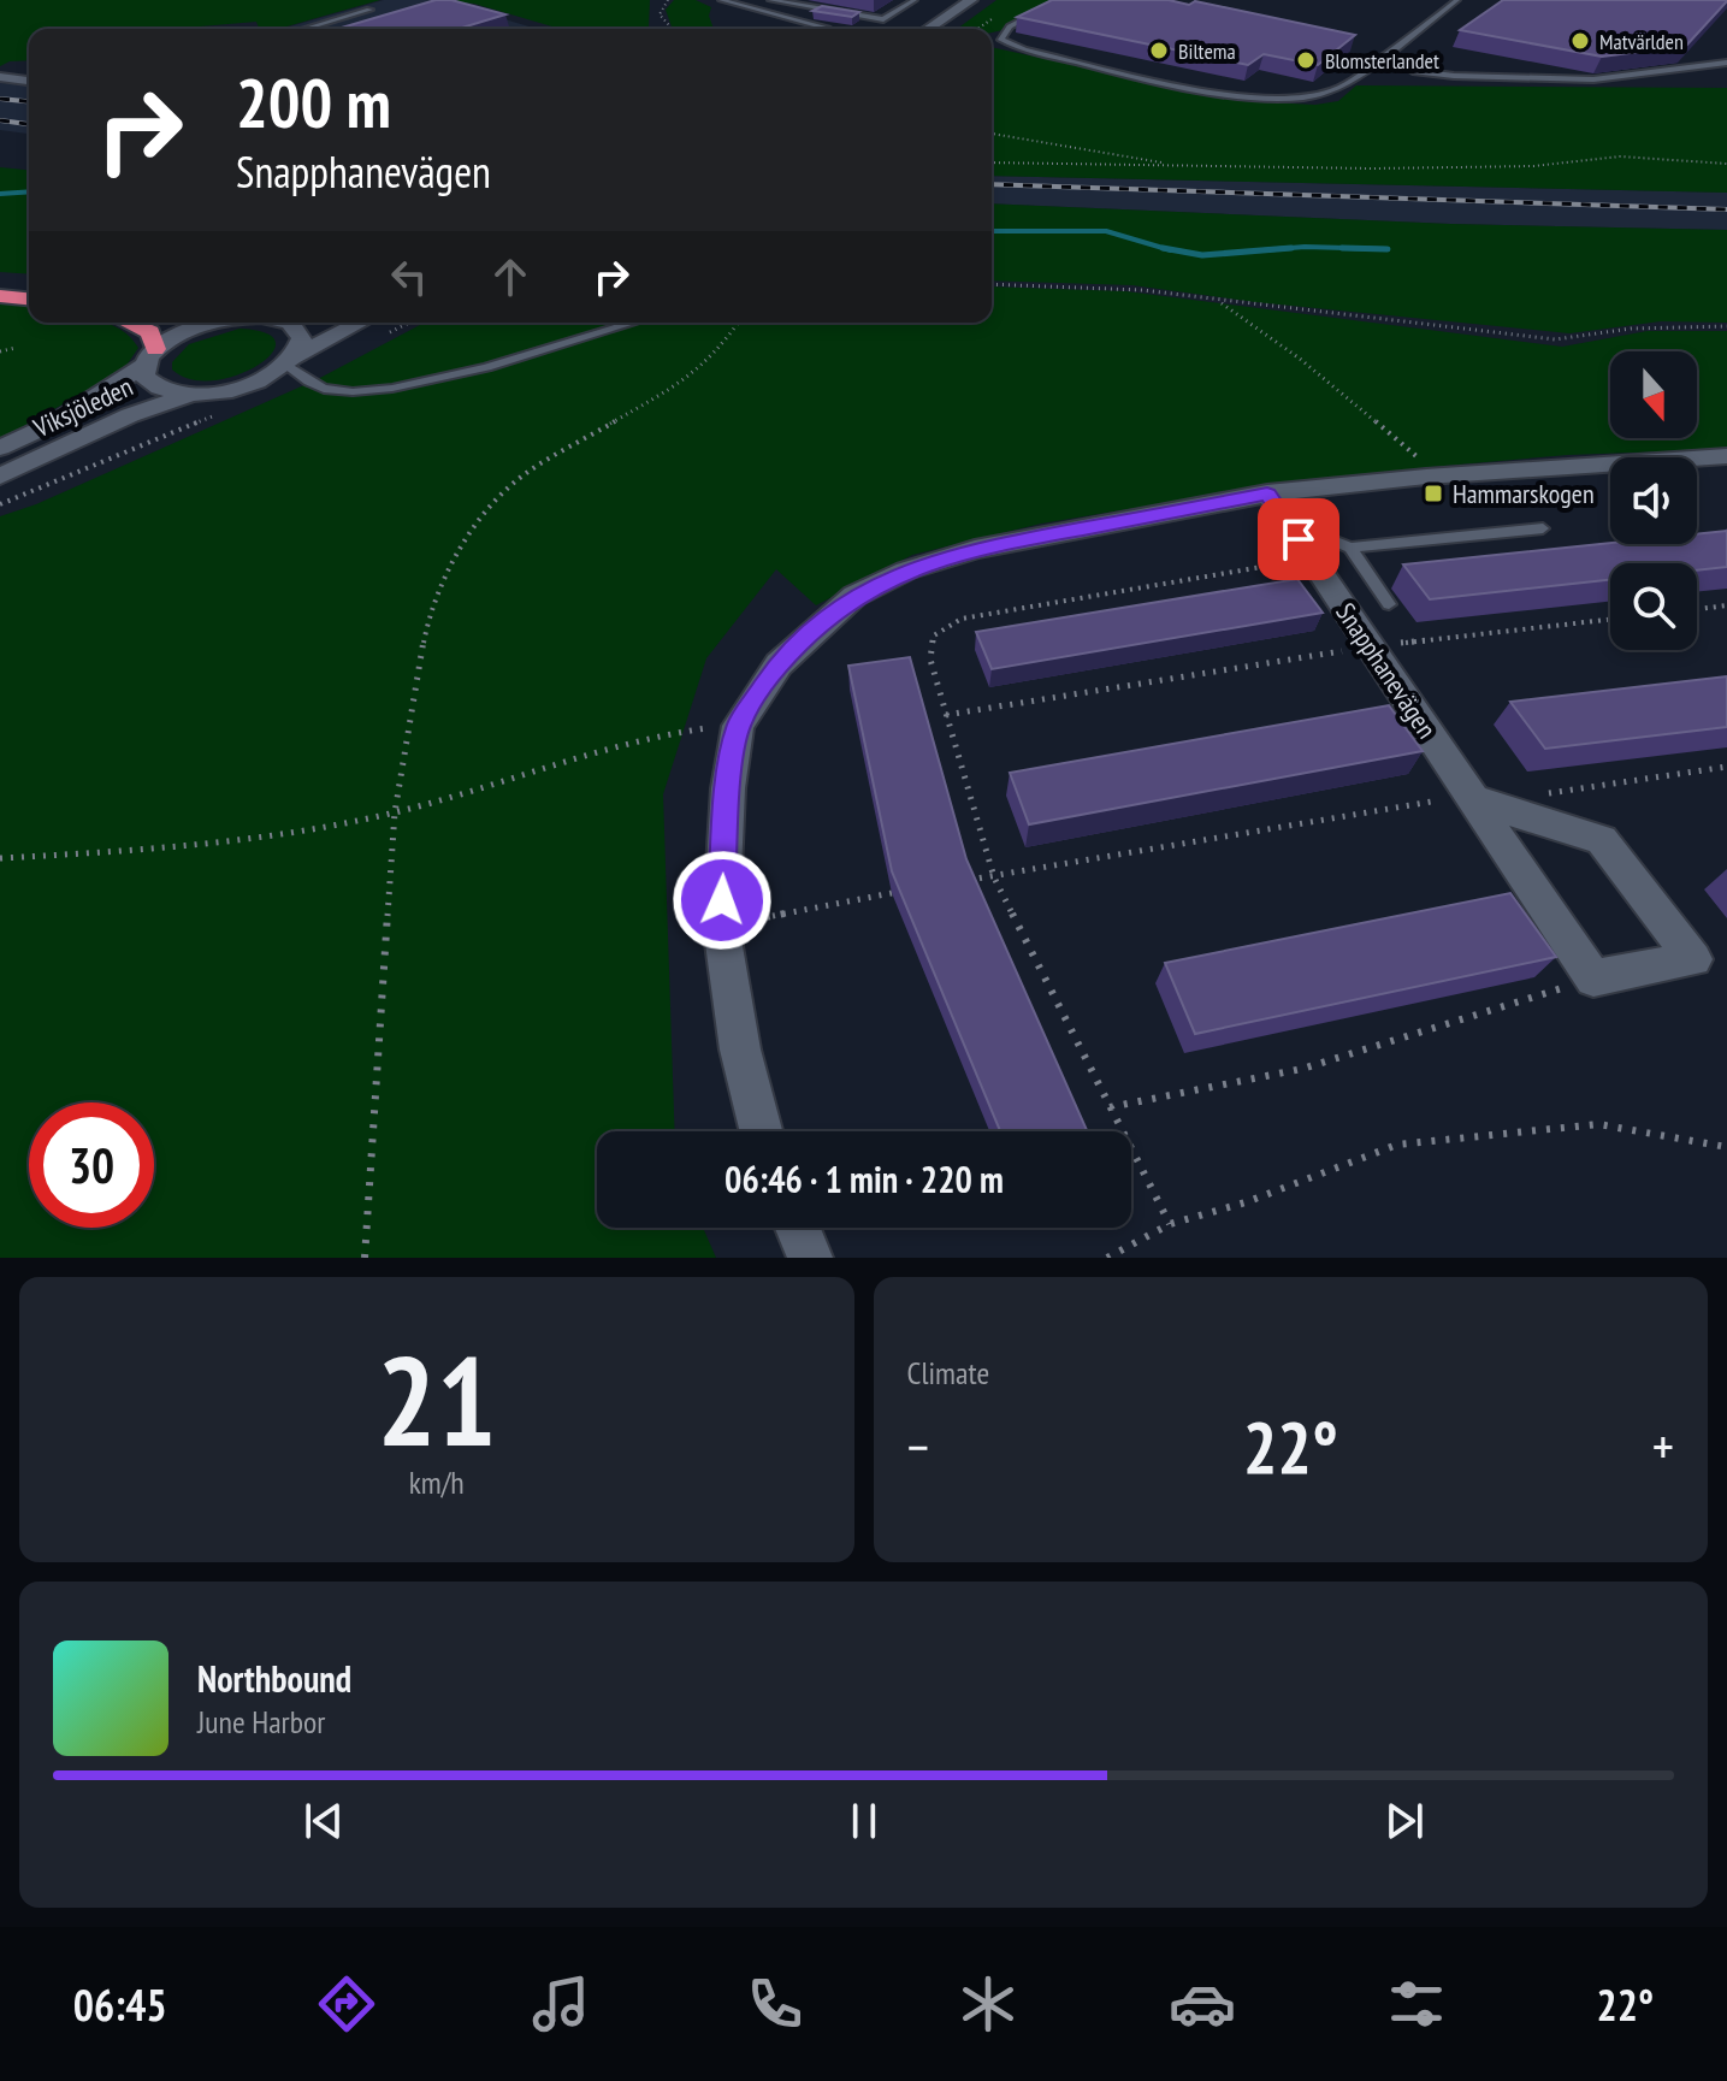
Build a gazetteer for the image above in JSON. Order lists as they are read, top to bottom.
{
  "streets": {
    "street": ["Viksjöleden", "Snapphanevägen"]
  },
  "places": {
    "other": ["Matvärlden", "Biltema", "Blomsterlandet"],
    "transit": ["Hammarskogen"]
  },
  "north": "bottom",
  "page": {
    "turn": ["200 m", "Snapphanevägen"],
    "limit": "30",
    "trip": "06:46 · 1 min · 220 m",
    "tile": [
      ["21", "km/h"],
      "Climate"
    ],
    "heat": ["−", "22°", "+"],
    "song": ["Northbound", "June Harbor"],
    "tabs": ["06:45", "22°"]
  }
}
